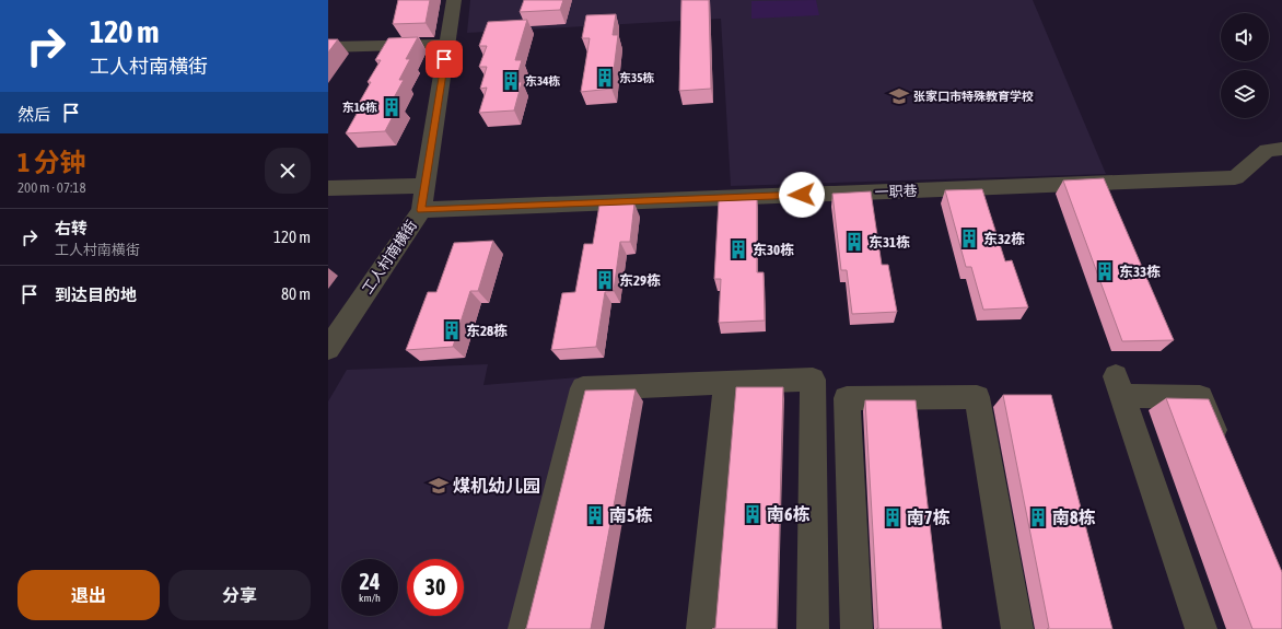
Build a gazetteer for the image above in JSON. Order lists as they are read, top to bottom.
{
  "streets": {
    "street": ["一职巷", "工人村南横街"]
  },
  "crossings": [
    ["一职巷", "工人村南横街"]
  ],
  "places": {
    "building": [
      "东35栋",
      "东34栋",
      "东16栋",
      "东32栋",
      "东31栋",
      "东30栋",
      "东33栋",
      "东29栋",
      "东28栋",
      "南6栋",
      "南5栋",
      "南7栋",
      "南8栋"
    ],
    "school or university": ["张家口市特殊教育学校", "煤机幼儿园"]
  },
  "page": {
    "turn": ["120 m", "工人村南横街"],
    "then": "然后",
    "heading": ["1 分钟", "200 m · 07:18"],
    "list": [
      {
        "name": "右转",
        "note": "工人村南横街",
        "value": "120 m"
      },
      {
        "name": "到达目的地",
        "value": "80 m"
      }
    ],
    "speed": "24 km/h",
    "limit": "30",
    "buttons": ["退出", "分享"]
  }
}
